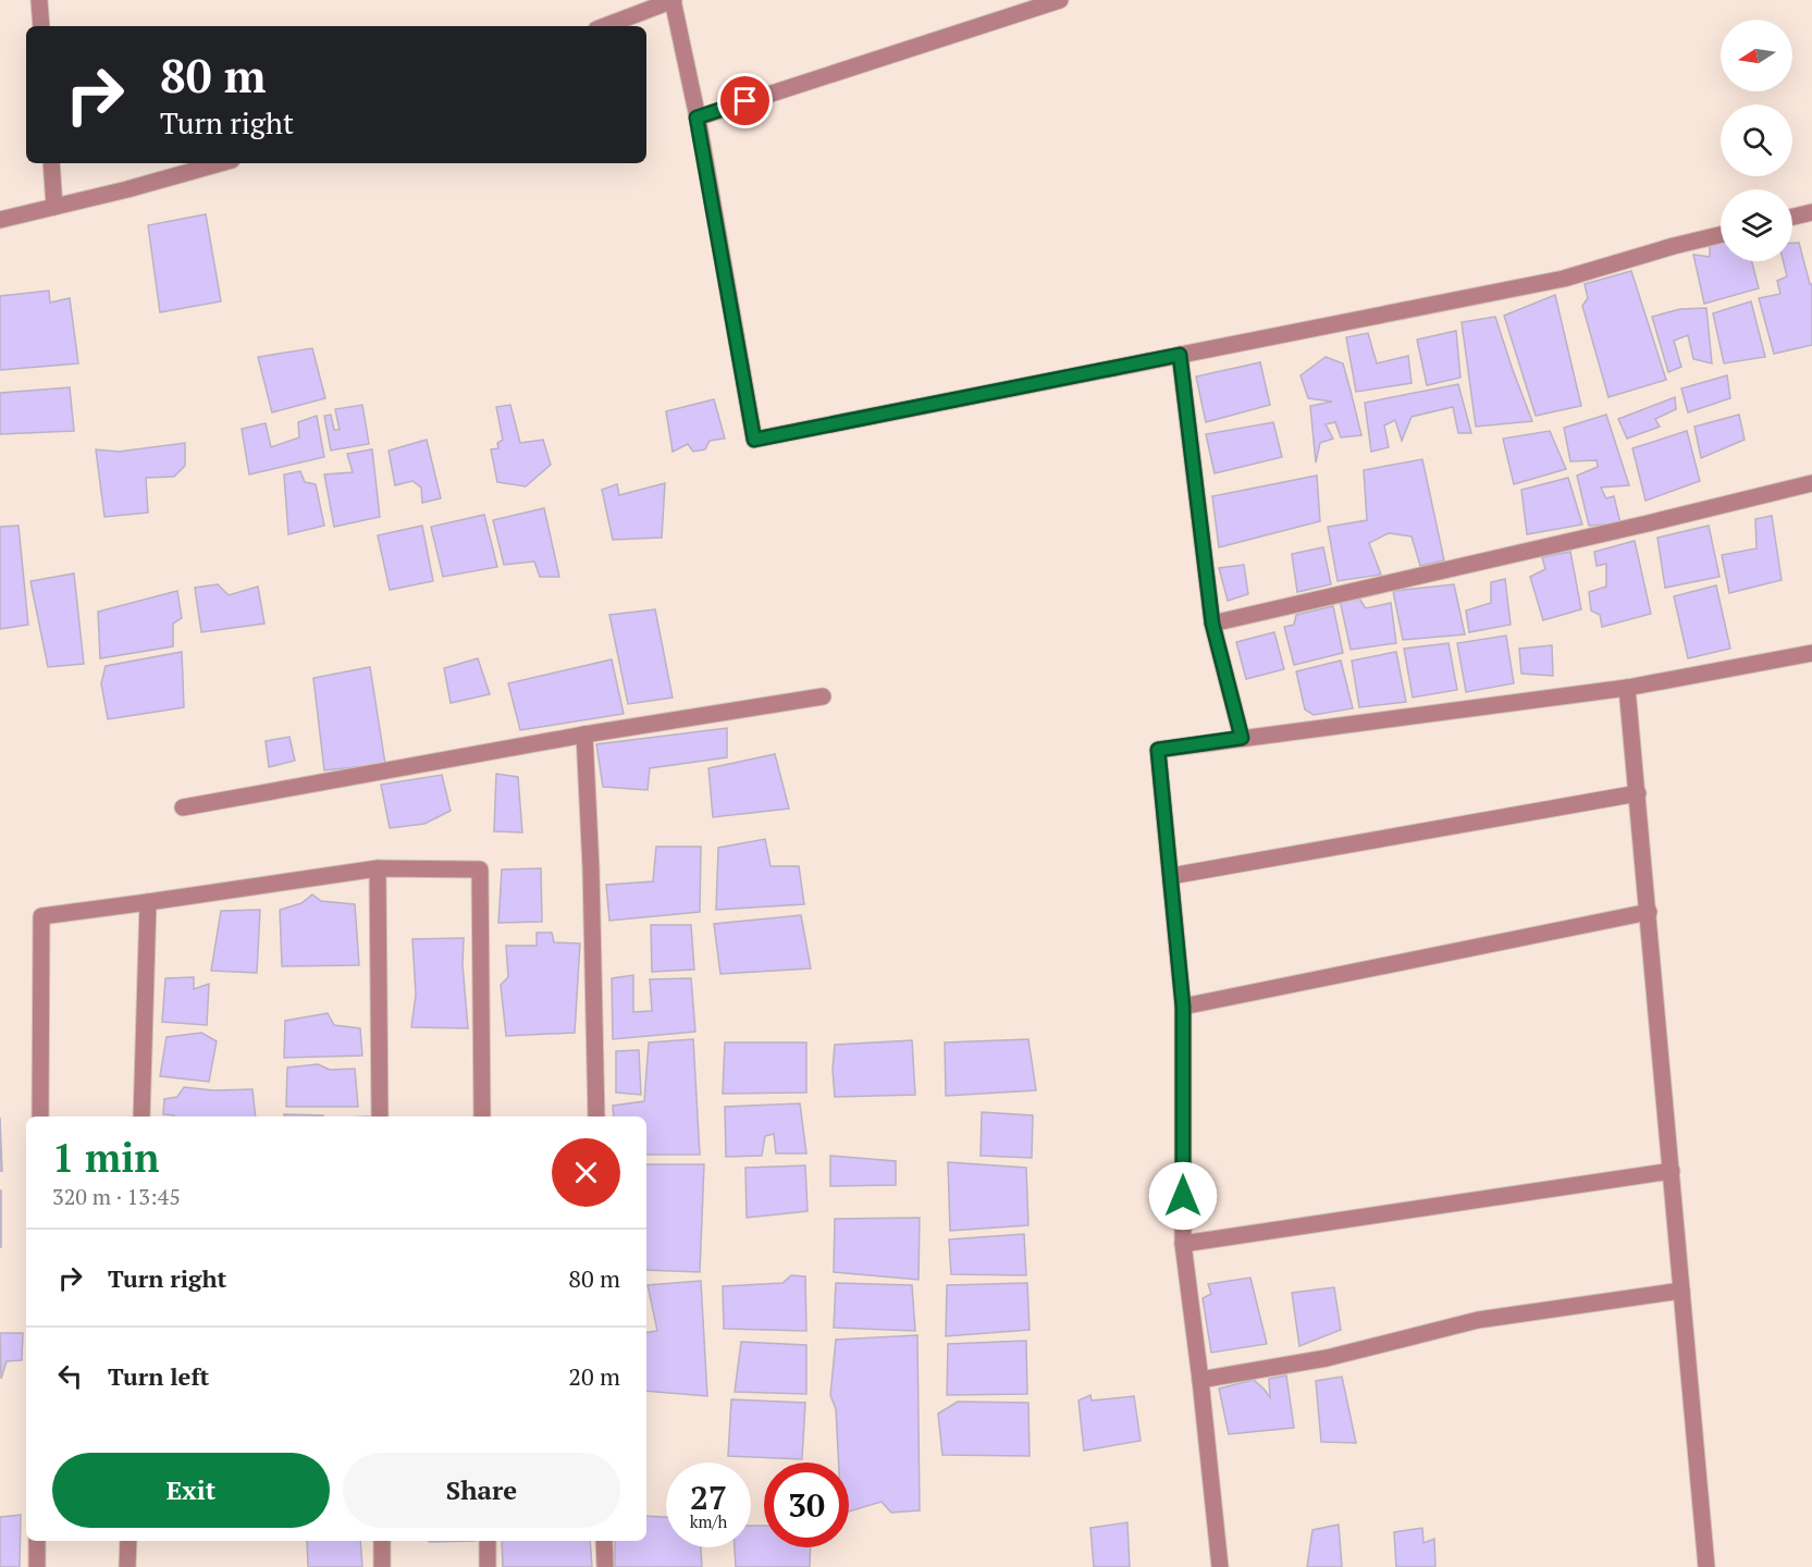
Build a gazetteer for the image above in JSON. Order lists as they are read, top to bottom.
{
  "north": "left",
  "page": {
    "turn": ["80 m", "Turn right"],
    "heading": ["1 min", "320 m · 13:45"],
    "list": [
      {
        "name": "Turn right",
        "value": "80 m"
      },
      {
        "name": "Turn left",
        "value": "20 m"
      }
    ],
    "buttons": ["Exit", "Share"],
    "speed": "27 km/h",
    "limit": "30"
  }
}
